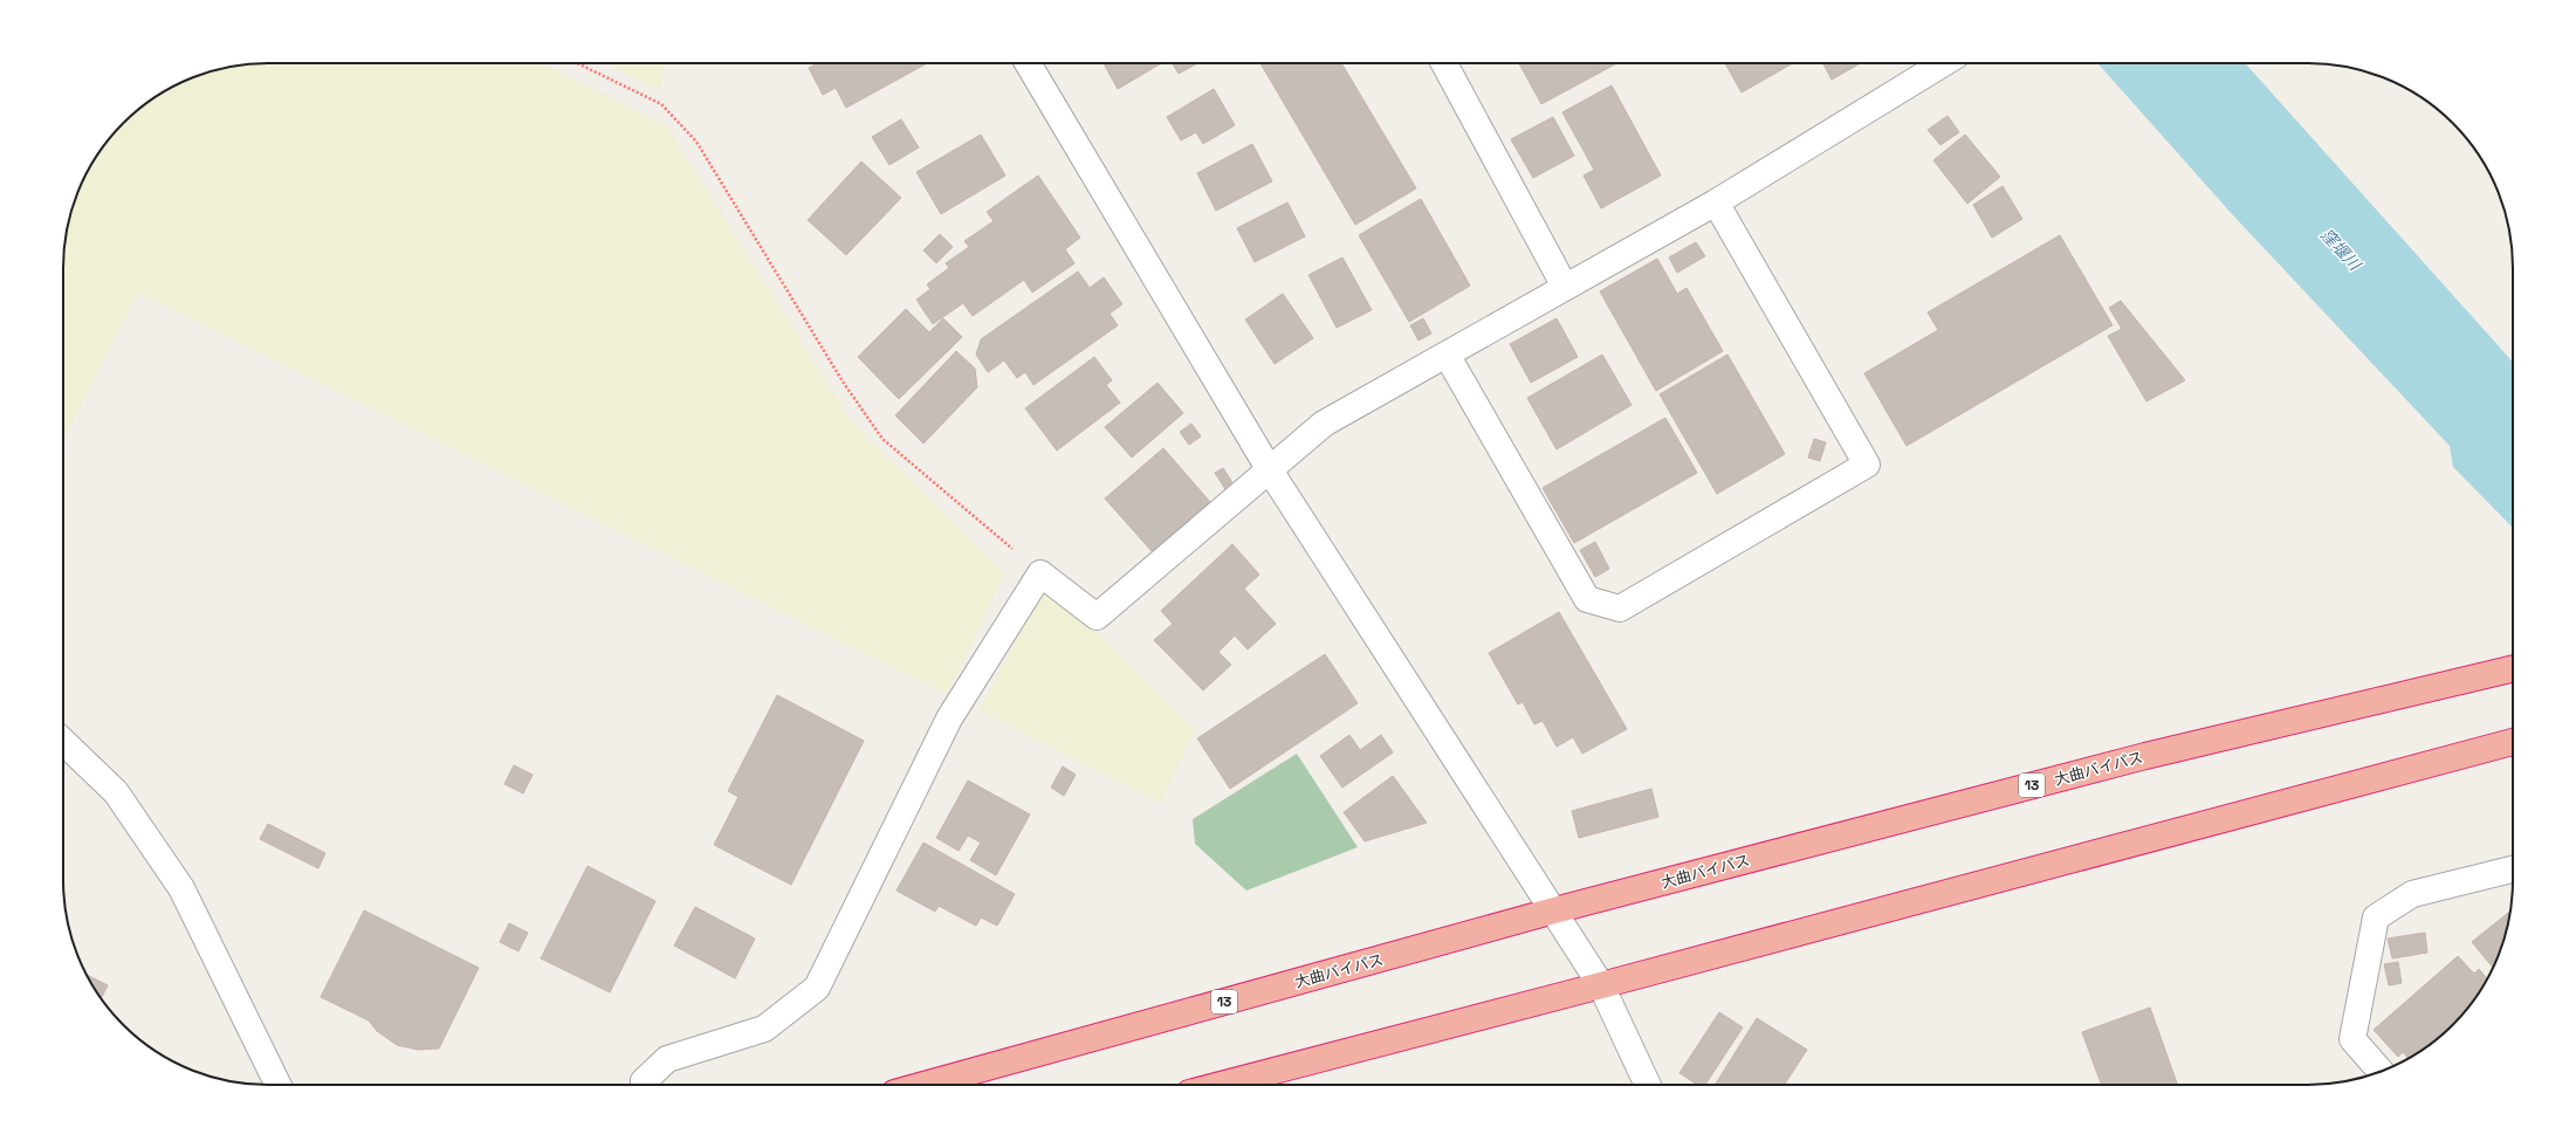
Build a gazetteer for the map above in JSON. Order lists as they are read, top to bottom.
{
  "streets": {
    "highway": ["大曲バイパス", "13"]
  },
  "water": ["窪堰川"]
}
